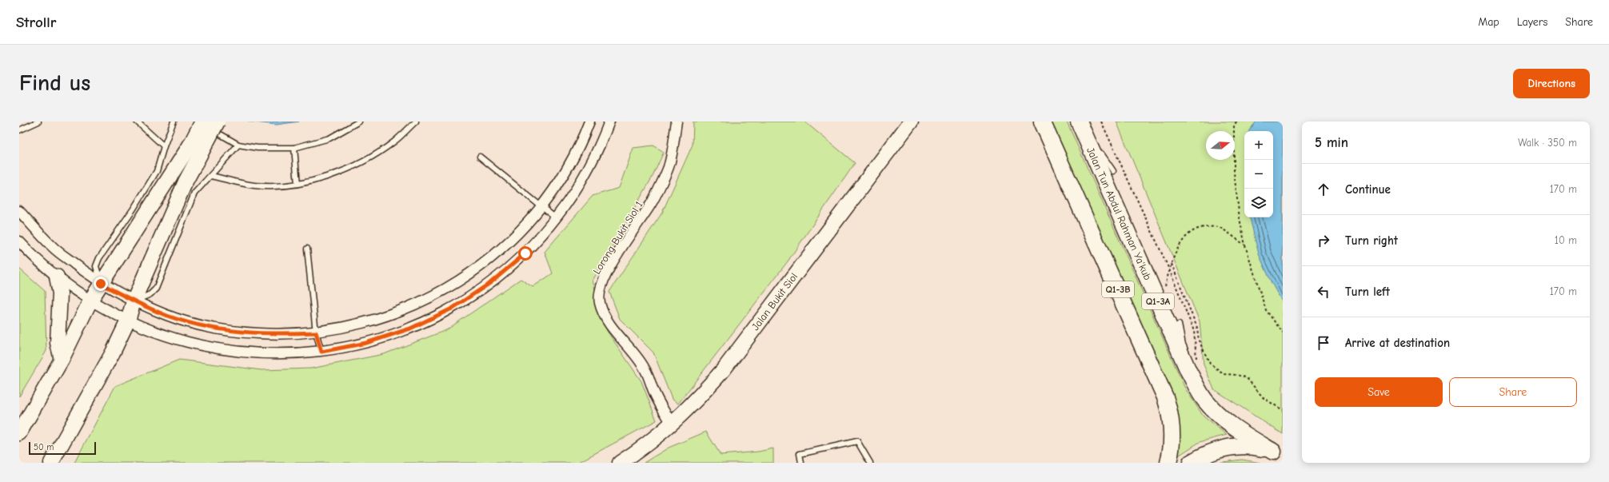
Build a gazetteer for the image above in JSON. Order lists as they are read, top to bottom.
{
  "streets": {
    "main road": ["Jalan Tun Abdul Rahman Ya'kub", "Q1-3B", "Q1-3A"],
    "street": ["Lorong Bukit Siol 1", "Jalan Bukit Siol"]
  },
  "crossings": [
    ["Lorong Bukit Siol 1", "Jalan Bukit Siol"]
  ],
  "scale_bar": "50 m",
  "north": "right",
  "page": {
    "header": "Strollr",
    "nav": ["Map", "Layers", "Share"],
    "buttons": [
      "Directions",
      ["Save", "Share"]
    ],
    "title": "Find us",
    "heading": ["5 min", "Walk · 350 m"],
    "map_buttons": ["+", "−"],
    "list": [
      ["Continue", "170 m"],
      ["Turn right", "10 m"],
      ["Turn left", "170 m"],
      "Arrive at destination"
    ],
    "scale": "50 m"
  }
}
